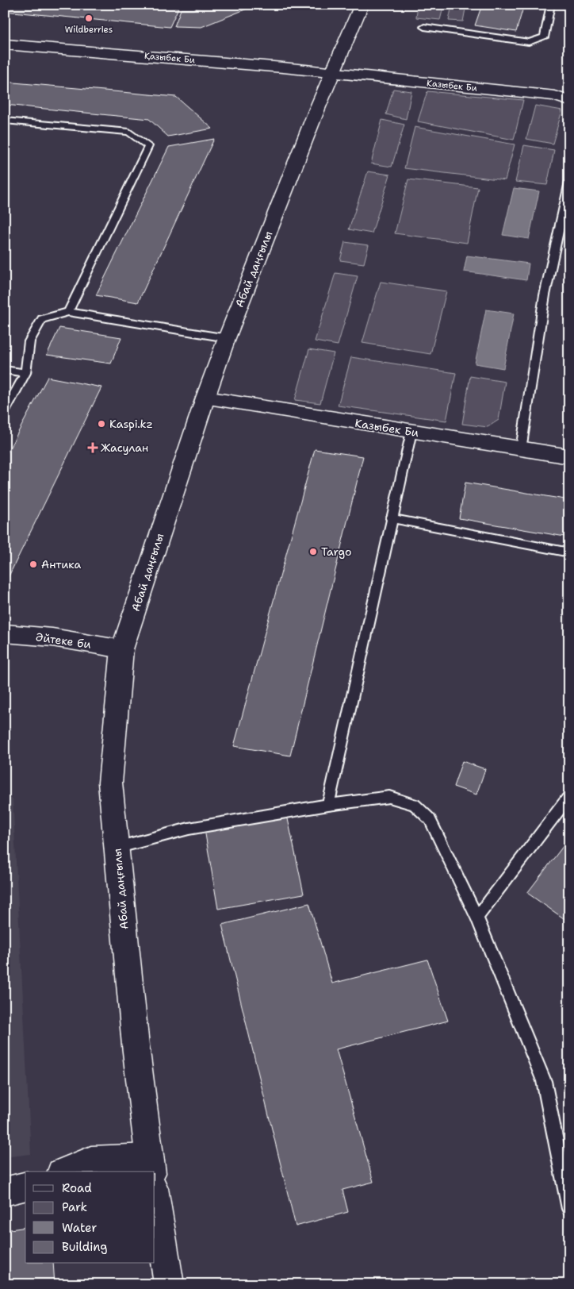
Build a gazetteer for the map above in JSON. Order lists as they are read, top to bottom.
{
  "streets": {
    "main road": [
      "Қазыбек Би",
      "Казыбек Би",
      "Абай даңғылы",
      "Әйтеке би"
    ]
  },
  "crossings": [
    ["Қазыбек Би", "Казыбек Би"],
    ["Қазыбек Би", "Абай даңғылы"],
    ["Казыбек Би", "Абай даңғылы"],
    ["Абай даңғылы", "Әйтеке би"]
  ],
  "places": {
    "other": [
      "Wildberries",
      "Kaspi.kz",
      "Targo",
      "Антика"
    ],
    "health": ["Жасулан"]
  },
  "legend": [
    "Road",
    "Park",
    "Water",
    "Building"
  ]
}
